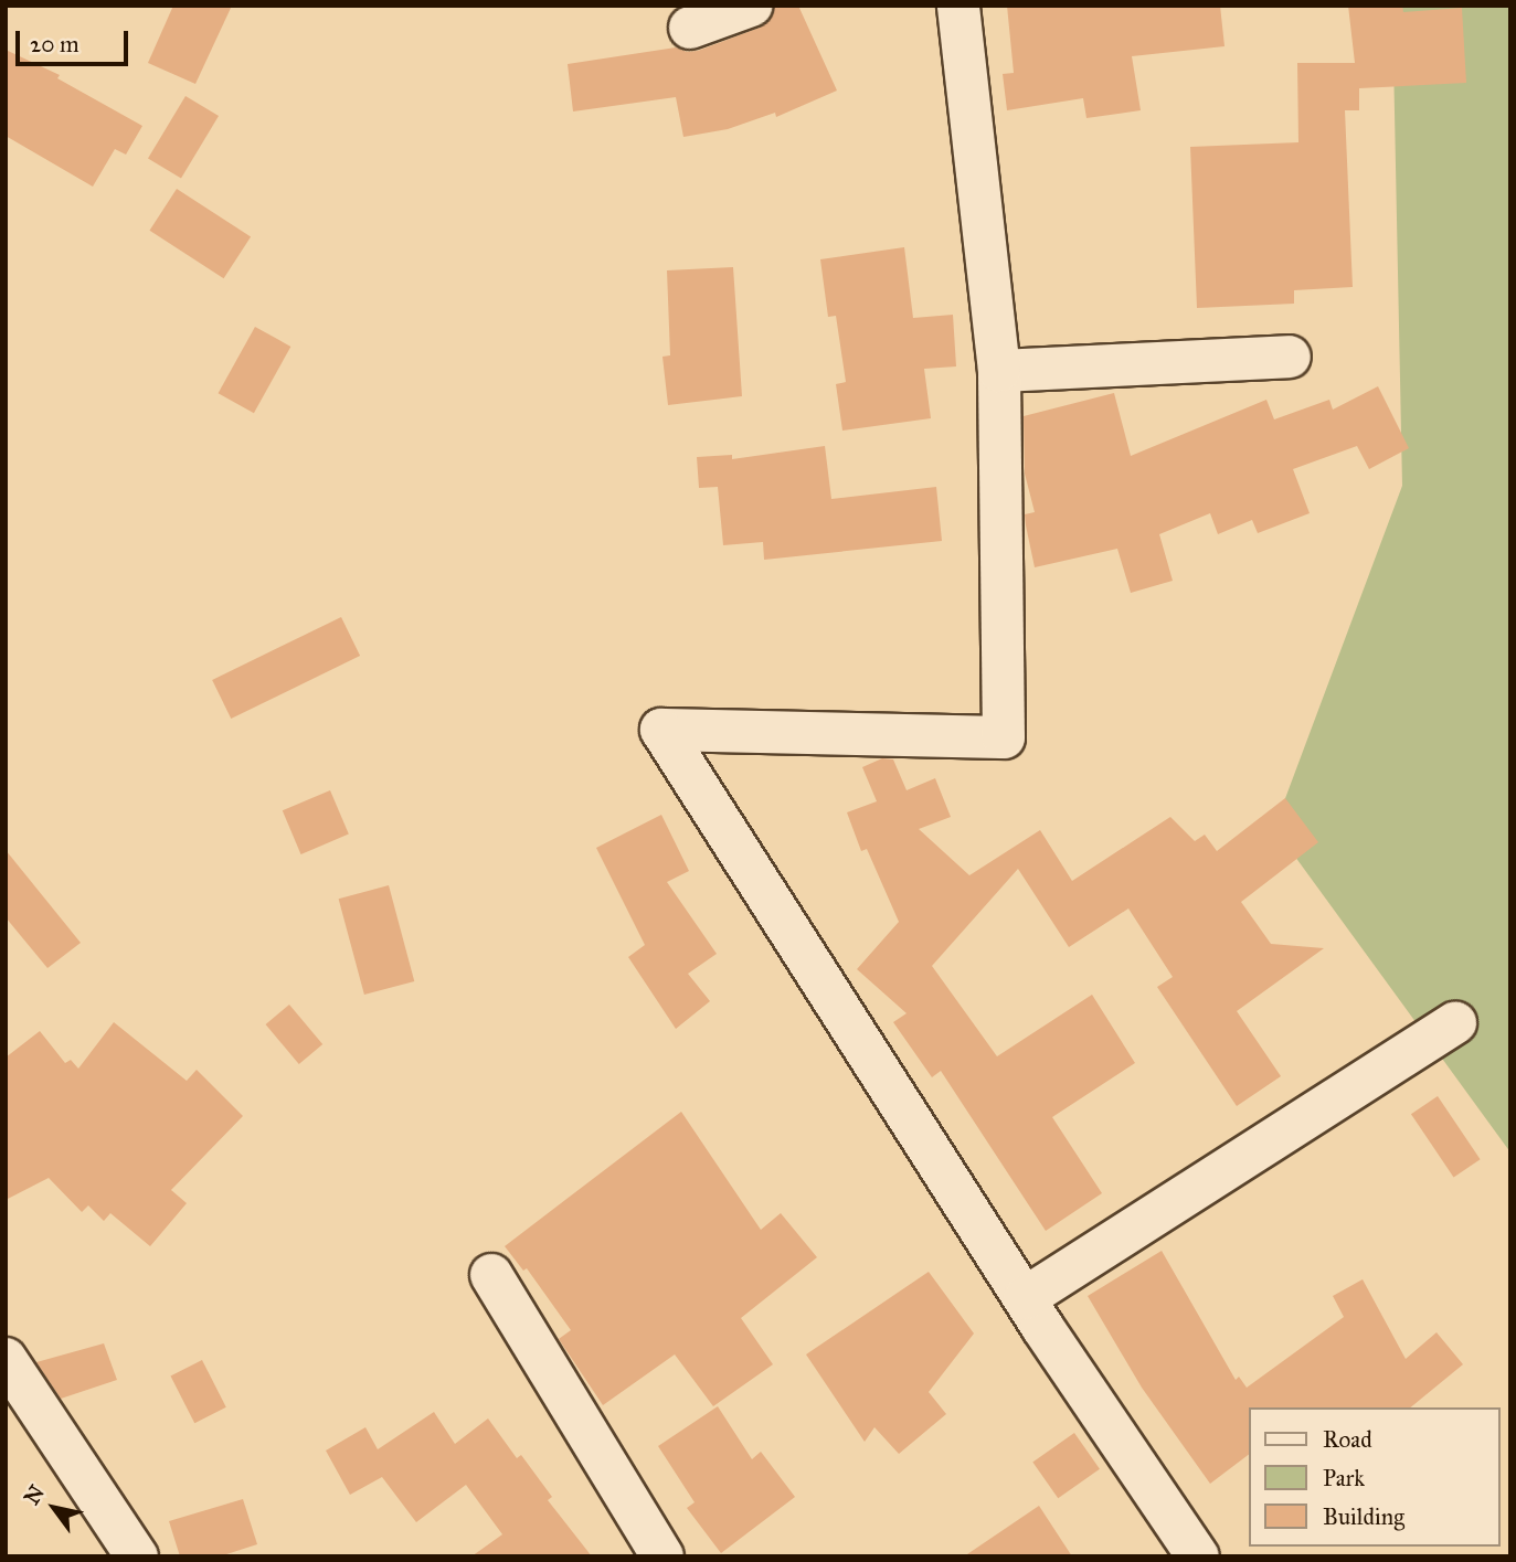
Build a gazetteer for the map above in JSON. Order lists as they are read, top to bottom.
{
  "legend": ["Road", "Park", "Building"],
  "scale_bar": "20 m",
  "north": "top left"
}
